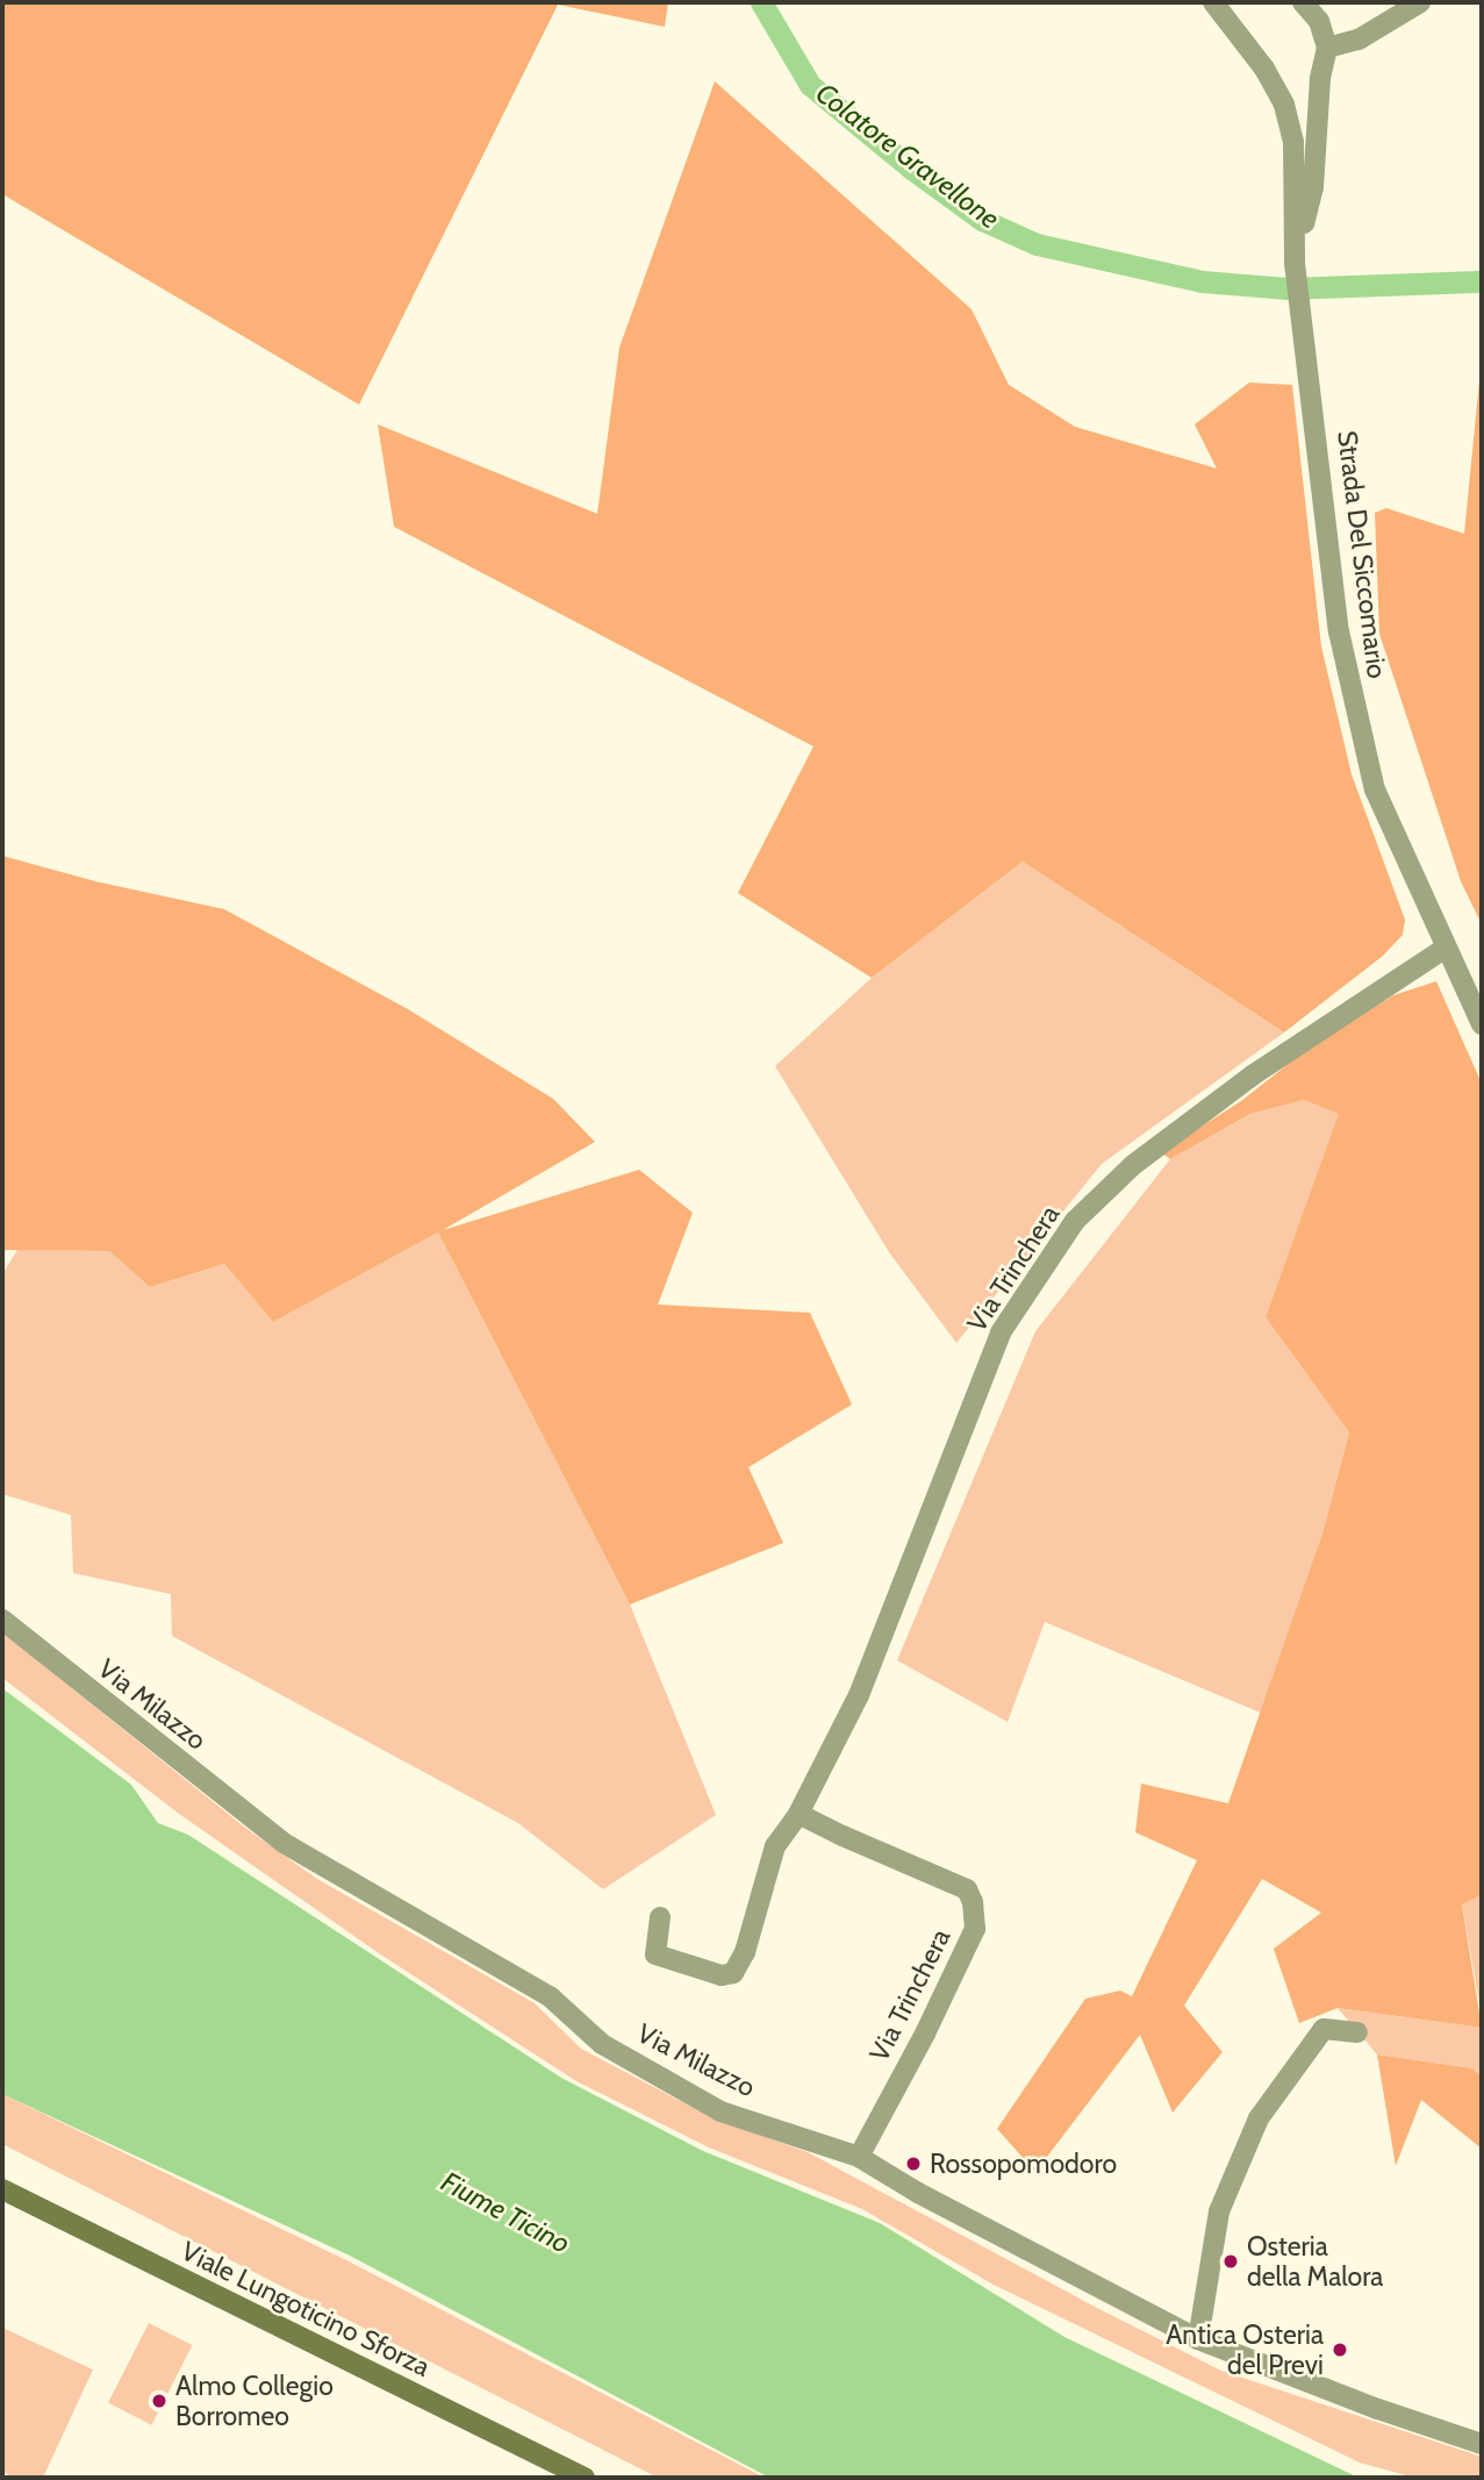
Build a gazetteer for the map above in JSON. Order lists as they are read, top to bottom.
{
  "streets": {
    "main road": ["Viale Lungoticino Sforza"],
    "street": ["Strada Del Siccomario", "Via Trinchera", "Via Milazzo"]
  },
  "crossings": [
    ["Strada Del Siccomario", "Via Trinchera"],
    ["Via Trinchera", "Via Milazzo"]
  ],
  "water": ["Colatore Gravellone", "Fiume Ticino"],
  "places": [
    "Rossopomodoro",
    "Osteria della Malora",
    "Antica Osteria del Previ",
    "Almo Collegio Borromeo"
  ]
}
